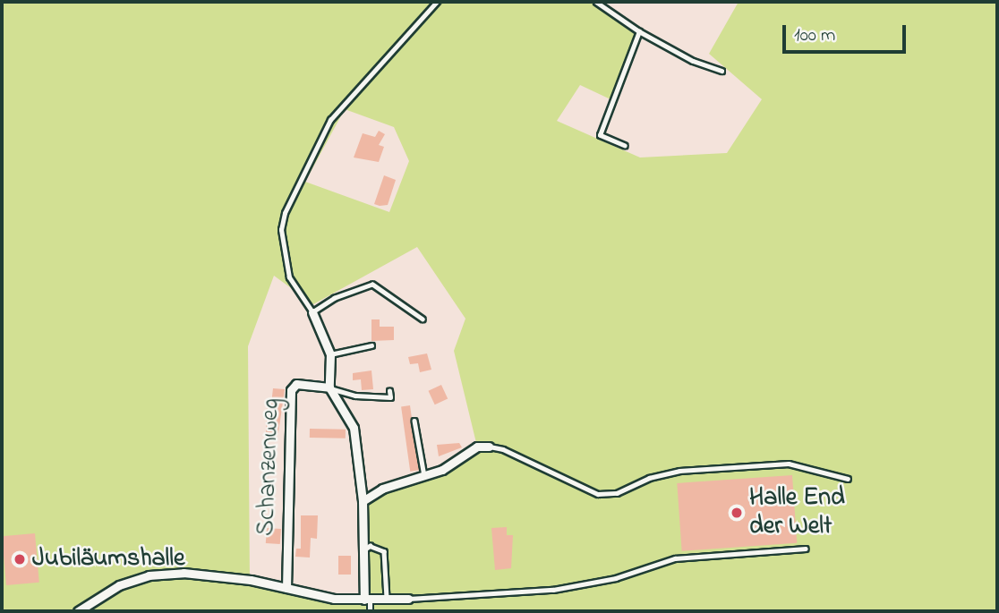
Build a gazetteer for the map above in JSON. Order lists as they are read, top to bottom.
{
  "streets": {
    "street": ["Schanzenweg"]
  },
  "places": ["Halle End der Welt", "Jubiläumshalle"],
  "scale_bar": "100 m"
}
